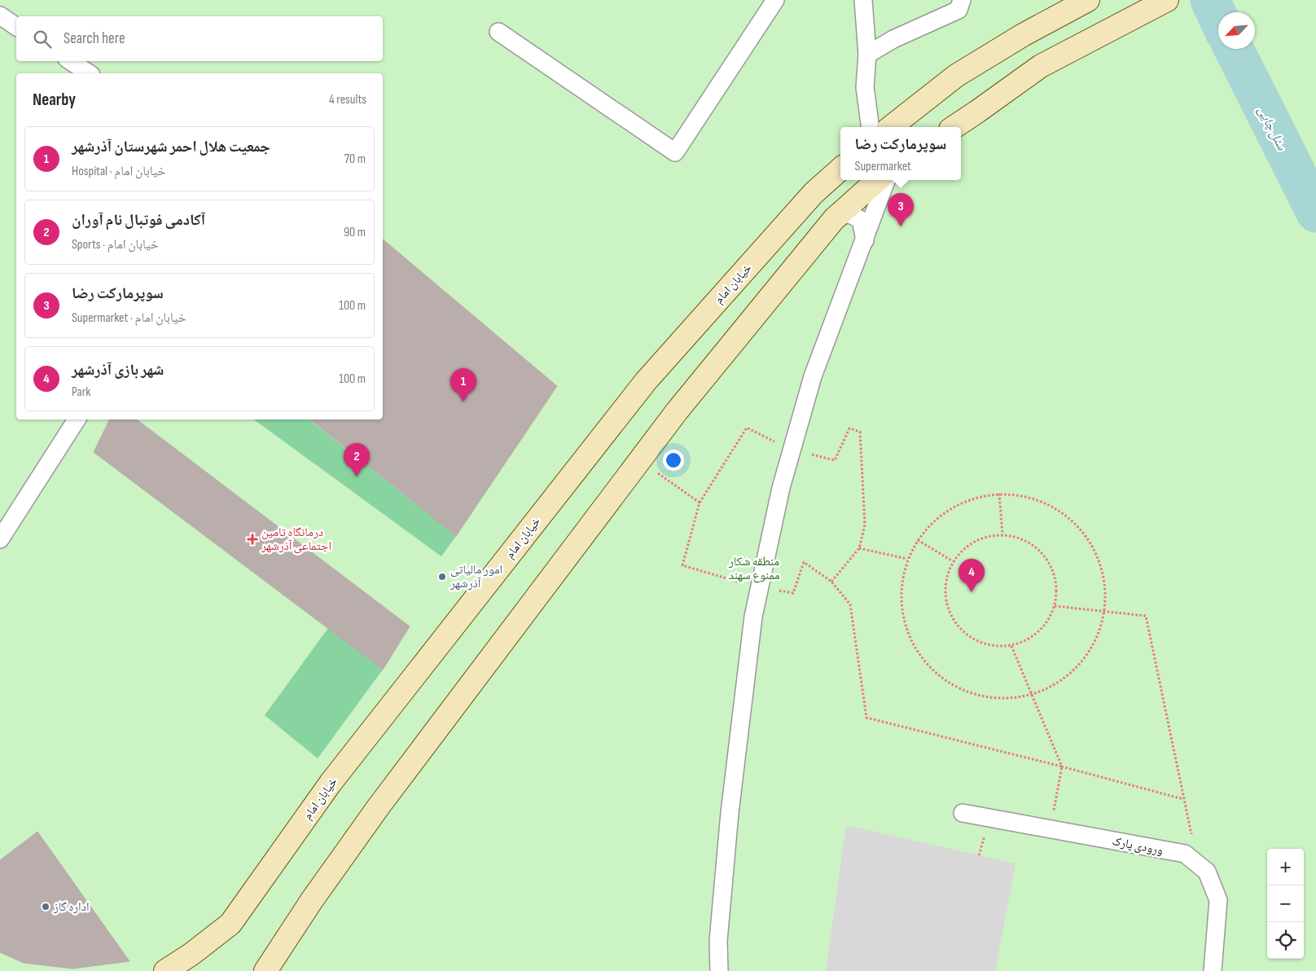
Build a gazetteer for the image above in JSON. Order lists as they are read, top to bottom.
{
  "streets": {
    "main road": ["خیابان امام"],
    "street": ["ورودی پارک"]
  },
  "water": ["سئل چایی"],
  "parks": ["منطقه شکار ممنوع سهند"],
  "places": {
    "health": ["درمانگاه تامین اجتماعی آذرشهر"],
    "other": ["امور مالیاتی آذرشهر", "اداره گاز"]
  },
  "north": "bottom left",
  "page": {
    "search": "Search here",
    "heading": ["Nearby", "4 results"],
    "list": [
      {
        "mark": "1",
        "name": "جمعیت هلال احمر شهرستان آذرشهر",
        "note": "Hospital · خیابان امام",
        "value": "70 m"
      },
      {
        "mark": "2",
        "name": "آکادمی فوتبال نام آوران",
        "note": "Sports · خیابان امام",
        "value": "90 m"
      },
      {
        "mark": "3",
        "name": "سوپرمارکت رضا",
        "note": "Supermarket · خیابان امام",
        "value": "100 m"
      },
      {
        "mark": "4",
        "name": "شهر بازی آذرشهر",
        "note": "Park",
        "value": "100 m"
      }
    ],
    "popup": ["سوپرمارکت رضا", "Supermarket"],
    "pins": [
      "3",
      "1",
      "2",
      "4"
    ],
    "map_buttons": ["+", "−"]
  }
}
